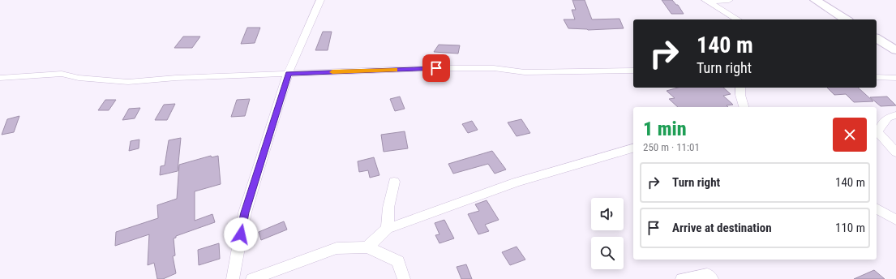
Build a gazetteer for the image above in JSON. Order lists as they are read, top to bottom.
{
  "page": {
    "turn": ["140 m", "Turn right"],
    "heading": ["1 min", "250 m · 11:01"],
    "list": [
      {
        "name": "Turn right",
        "value": "140 m"
      },
      {
        "name": "Arrive at destination",
        "value": "110 m"
      }
    ]
  }
}
